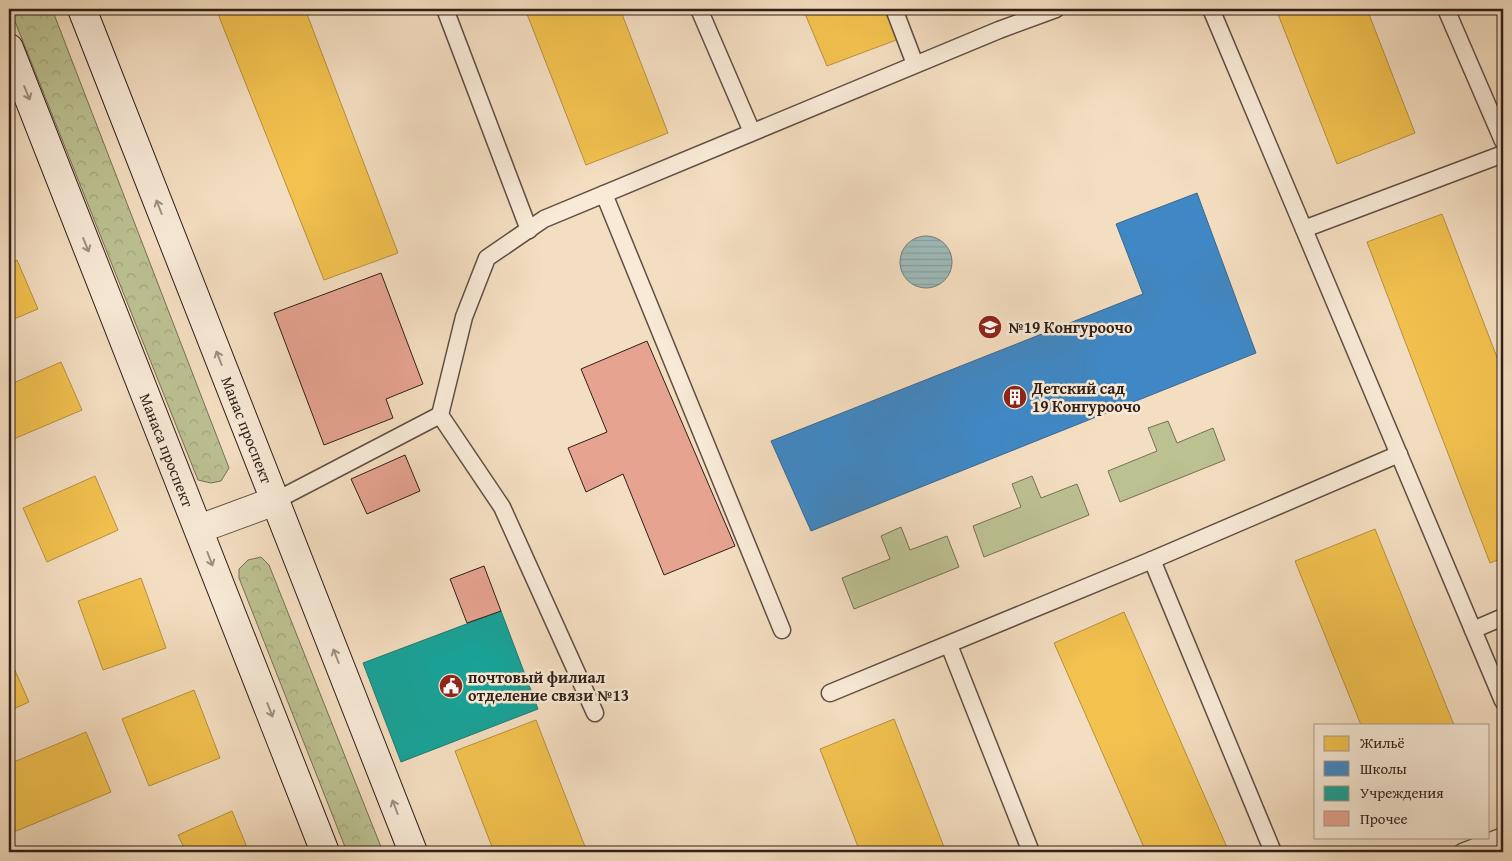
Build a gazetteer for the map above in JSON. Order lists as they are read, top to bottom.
{
  "streets": {
    "main road": ["Манас проспект", "Манаса проспект"]
  },
  "one_way": ["Манас проспект", "Манаса проспект"],
  "places": {
    "school or university": ["№19 Конгуроочо"],
    "building": ["Детский сад 19 Конгуроочо"],
    "public building": ["почтовый филиал отделение связи №13"]
  },
  "legend": [
    "Жильё",
    "Школы",
    "Учреждения",
    "Прочее"
  ]
}
